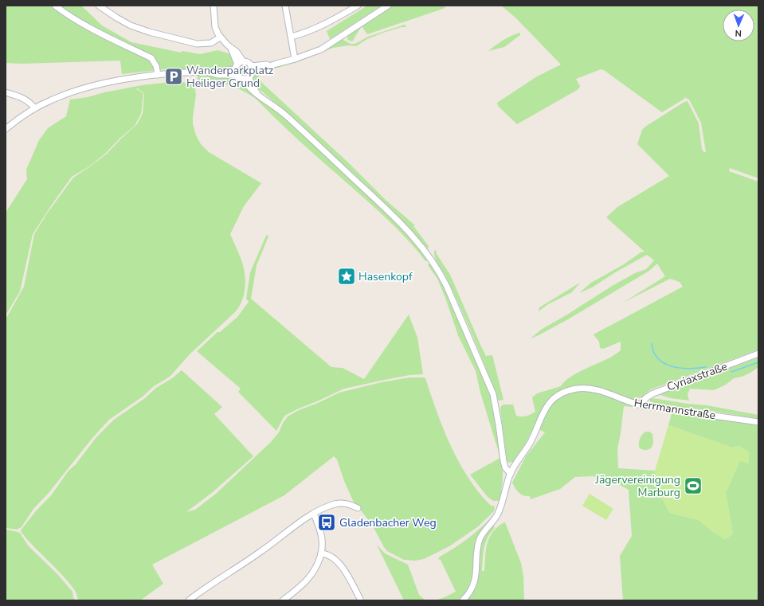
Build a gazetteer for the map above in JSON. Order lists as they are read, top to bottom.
{
  "streets": {
    "street": ["Cyriaxstraße", "Herrmannstraße"]
  },
  "crossings": [
    ["Cyriaxstraße", "Herrmannstraße"]
  ],
  "places": {
    "parking": ["Wanderparkplatz Heiliger Grund"],
    "place": ["Hasenkopf"],
    "sports": ["Jägervereinigung Marburg"],
    "bus stop": ["Gladenbacher Weg"]
  },
  "north": "bottom"
}
